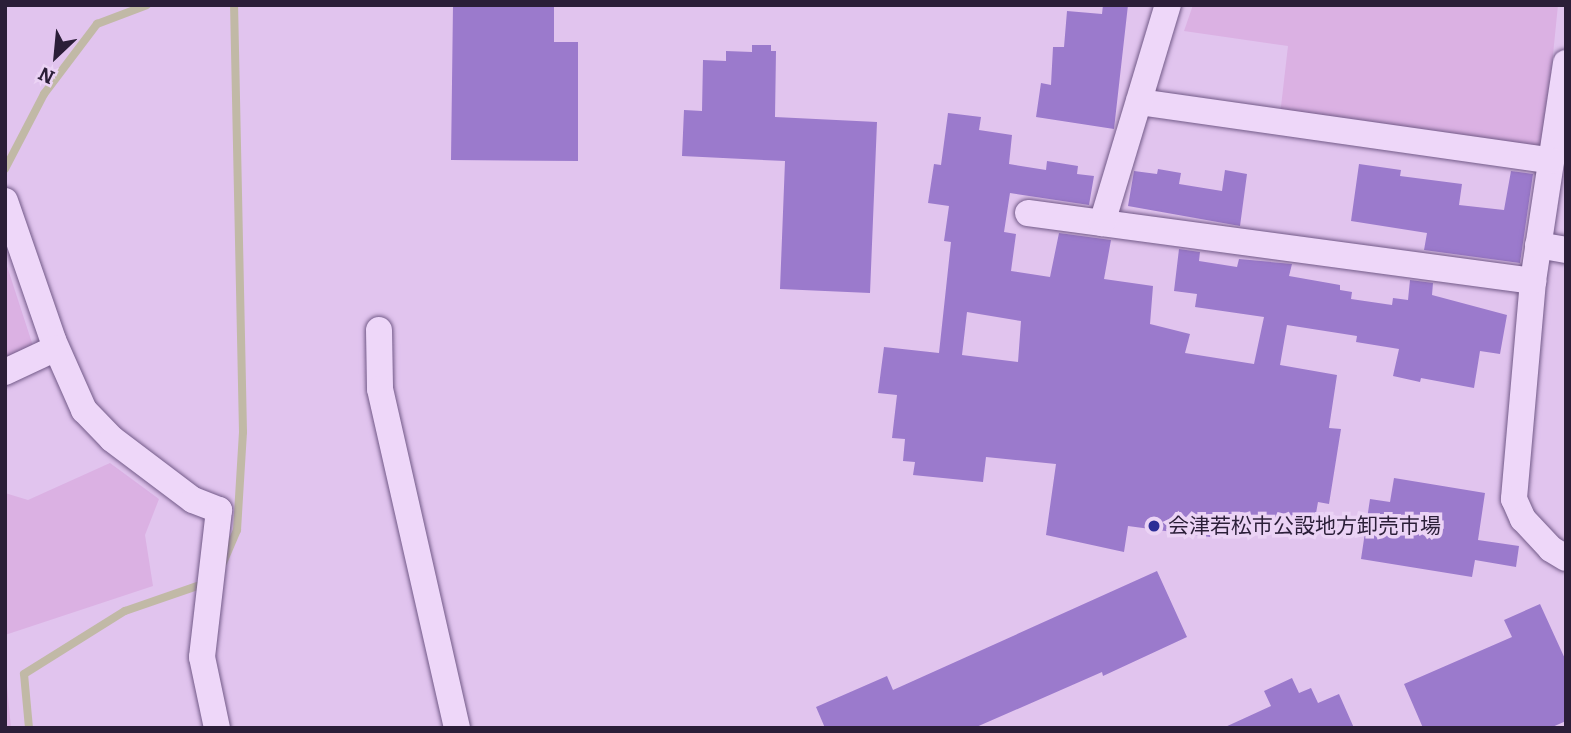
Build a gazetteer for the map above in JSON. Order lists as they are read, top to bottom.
{
  "places": ["会津若松市公設地方卸売市場"],
  "north": "bottom left"
}
